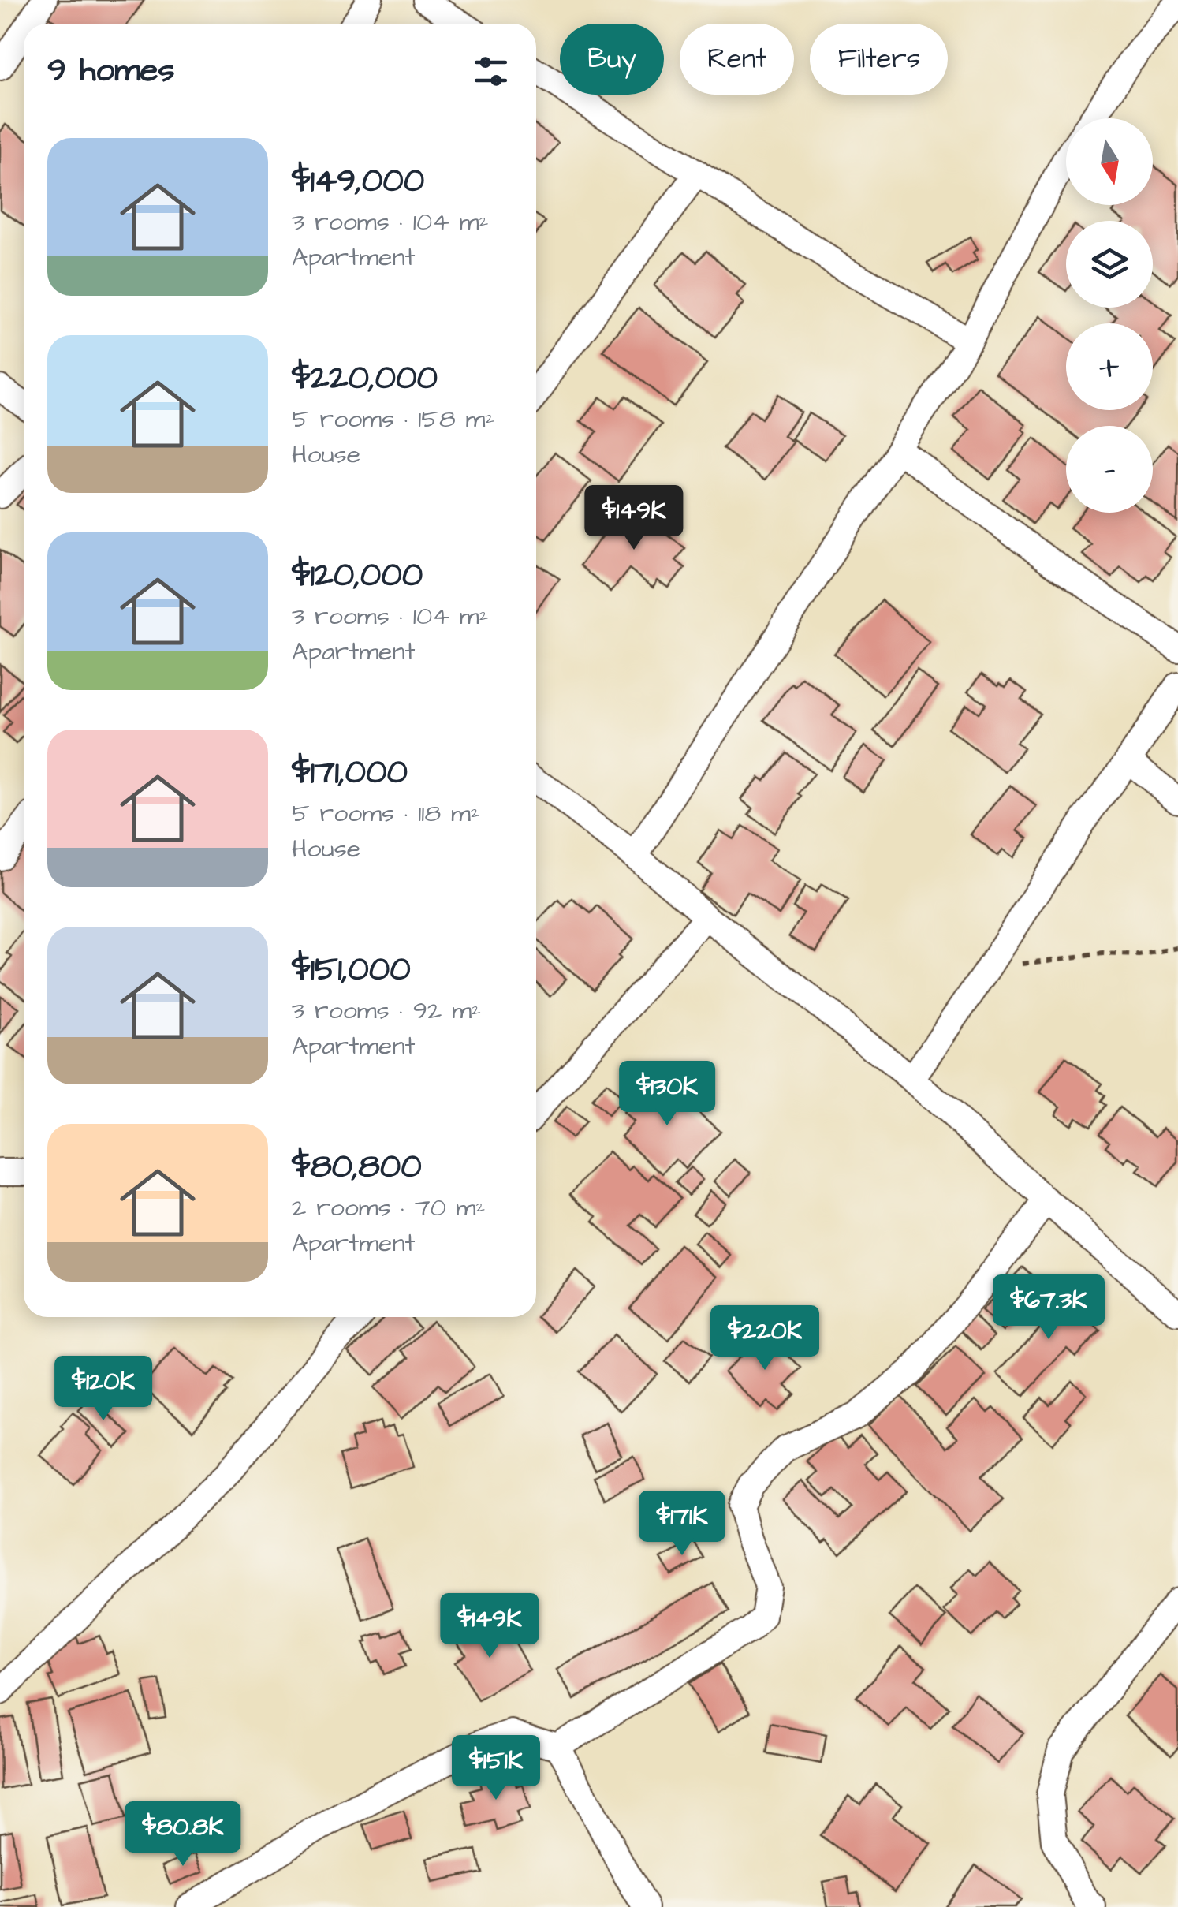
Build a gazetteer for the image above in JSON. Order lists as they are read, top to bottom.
{
  "north": "bottom",
  "page": {
    "chip": ["Buy", "Rent", "Filters"],
    "heading": "9 homes",
    "map_buttons": ["+", "−"],
    "list": [
      {
        "name": "$149,000",
        "note": "3 rooms · 104 m² · Apartment"
      },
      {
        "name": "$220,000",
        "note": "5 rooms · 158 m² · House"
      },
      {
        "name": "$120,000",
        "note": "3 rooms · 104 m² · Apartment"
      },
      {
        "name": "$171,000",
        "note": "5 rooms · 118 m² · House"
      },
      {
        "name": "$151,000",
        "note": "3 rooms · 92 m² · Apartment"
      },
      {
        "name": "$80,800",
        "note": "2 rooms · 70 m² · Apartment"
      }
    ],
    "price": [
      "$149K",
      "$130K",
      "$67.3K",
      "$220K",
      "$120K",
      "$171K",
      "$149K",
      "$151K",
      "$80.8K"
    ]
  }
}
